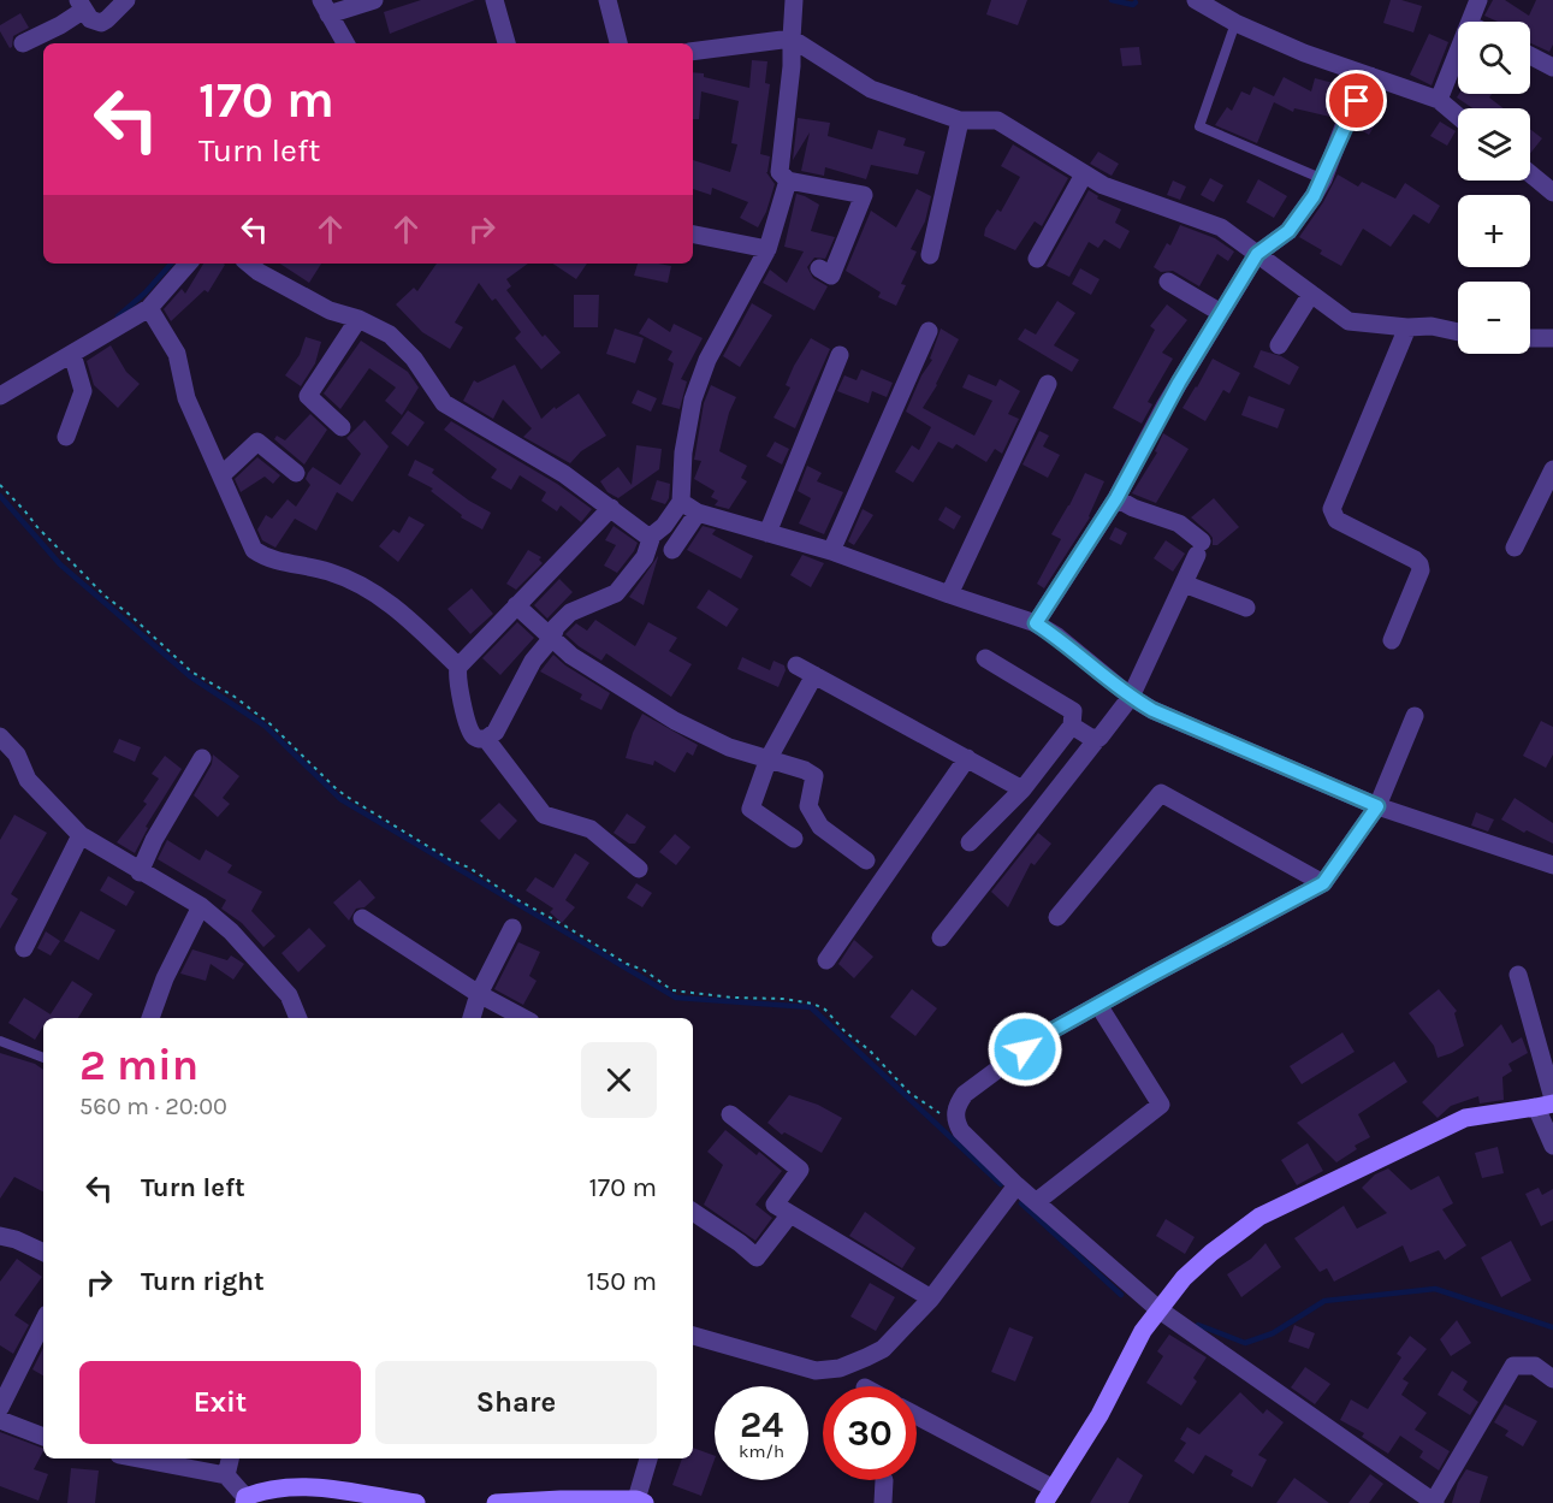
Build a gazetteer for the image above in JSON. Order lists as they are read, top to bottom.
{
  "page": {
    "map_buttons": ["+", "−"],
    "turn": ["170 m", "Turn left"],
    "heading": ["2 min", "560 m · 20:00"],
    "list": [
      {
        "name": "Turn left",
        "value": "170 m"
      },
      {
        "name": "Turn right",
        "value": "150 m"
      }
    ],
    "buttons": ["Exit", "Share"],
    "speed": "24 km/h",
    "limit": "30"
  }
}
